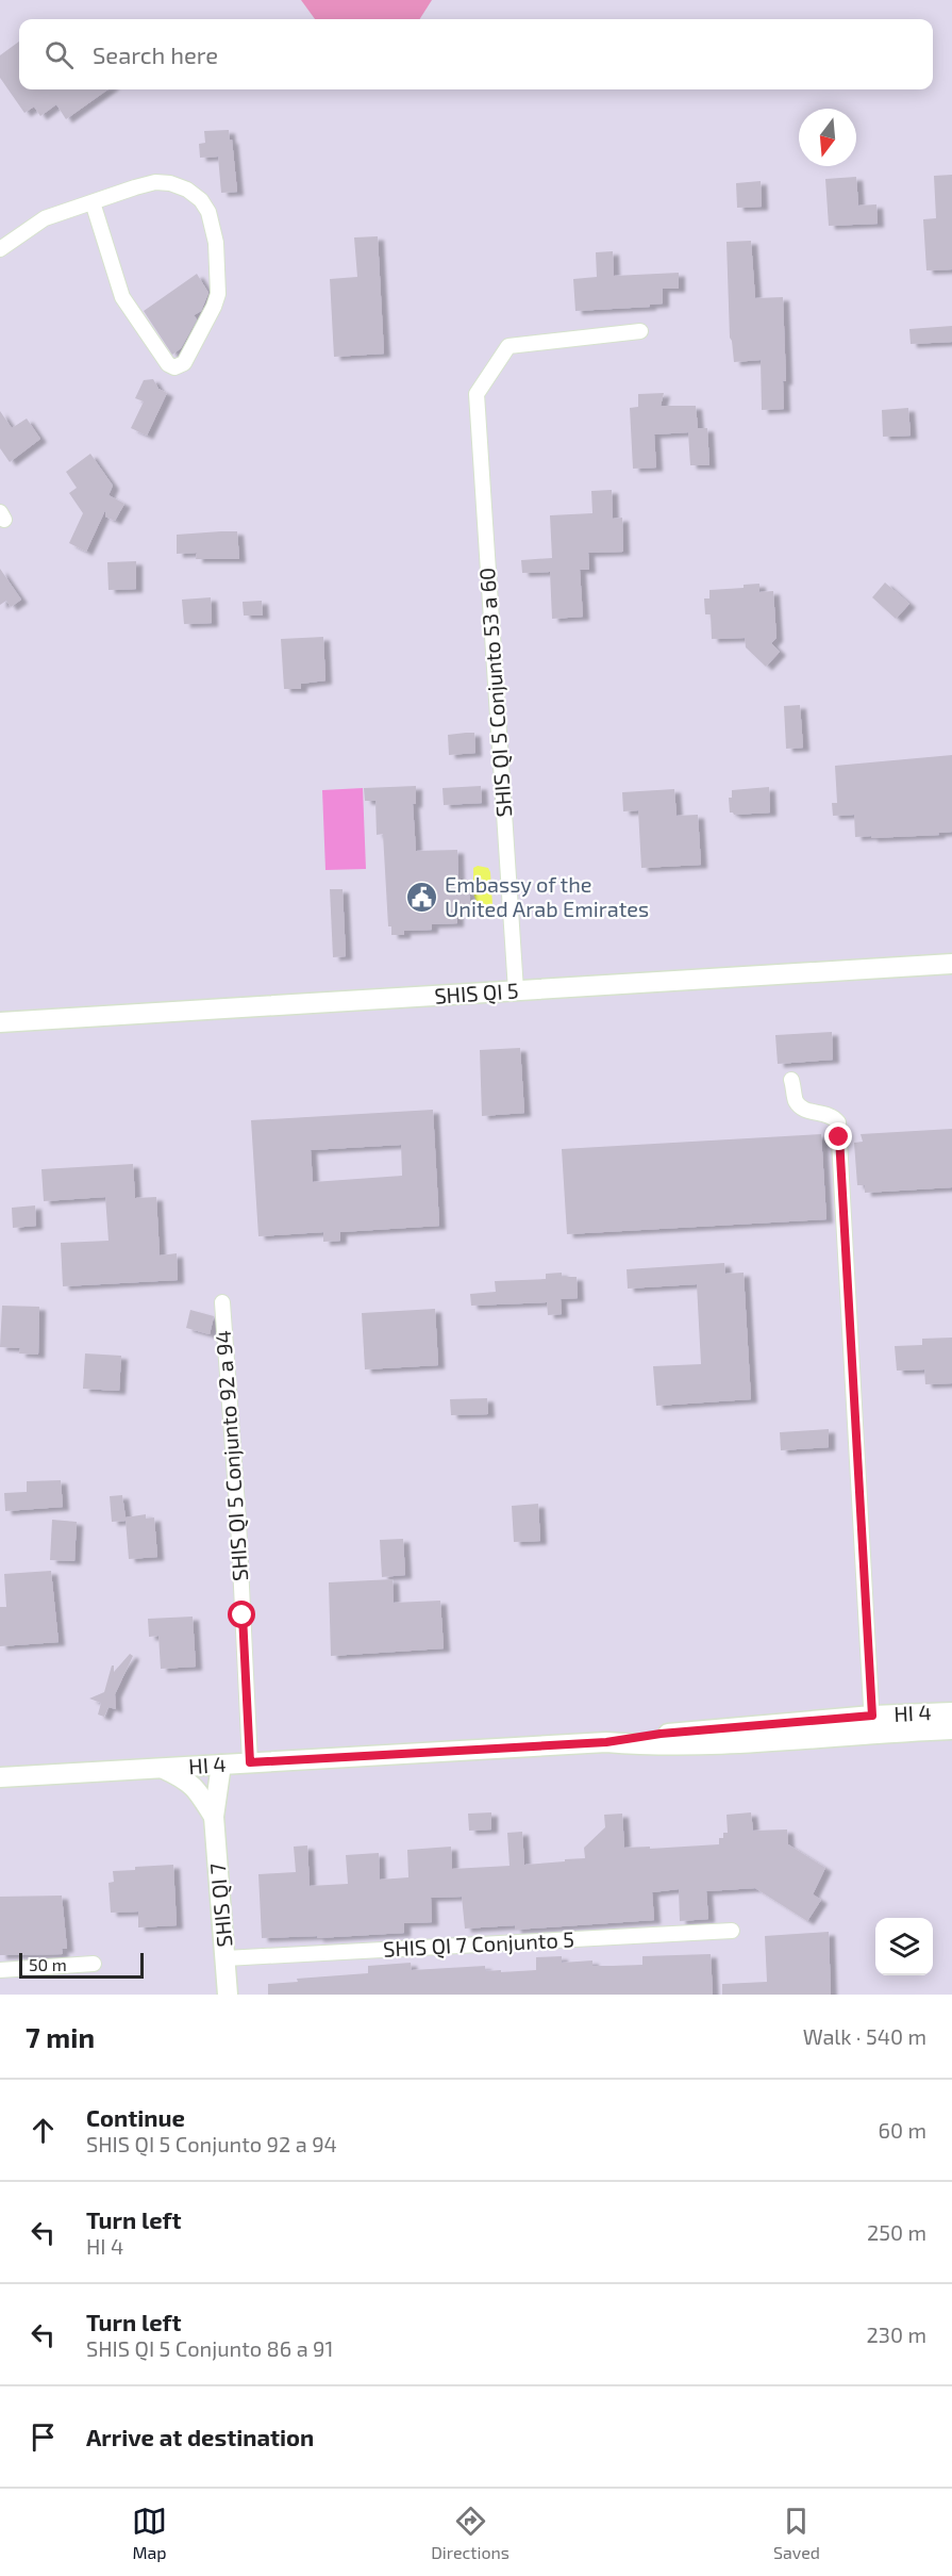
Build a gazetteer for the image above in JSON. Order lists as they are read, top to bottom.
{
  "streets": {
    "street": [
      "SHIS QI 5 Conjunto 53 a 60",
      "SHIS QI 5",
      "SHIS QI 5 Conjunto 92 a 94",
      "HI 4",
      "SHIS QI 7",
      "SHIS QI 7 Conjunto 5"
    ]
  },
  "crossings": [
    ["SHIS QI 5 Conjunto 53 a 60", "SHIS QI 5"],
    ["SHIS QI 5 Conjunto 92 a 94", "HI 4"],
    ["HI 4", "SHIS QI 7"],
    ["SHIS QI 7", "SHIS QI 7 Conjunto 5"]
  ],
  "places": {
    "public building": ["Embassy of the United Arab Emirates"]
  },
  "scale_bar": "50 m",
  "north": "bottom",
  "page": {
    "search": "Search here",
    "scale": "50 m",
    "heading": ["7 min", "Walk · 540 m"],
    "list": [
      ["Continue", "SHIS QI 5 Conjunto 92 a 94", "60 m"],
      ["Turn left", "HI 4", "250 m"],
      ["Turn left", "SHIS QI 5 Conjunto 86 a 91", "230 m"],
      "Arrive at destination"
    ],
    "nav": ["Map", "Directions", "Saved"]
  }
}
